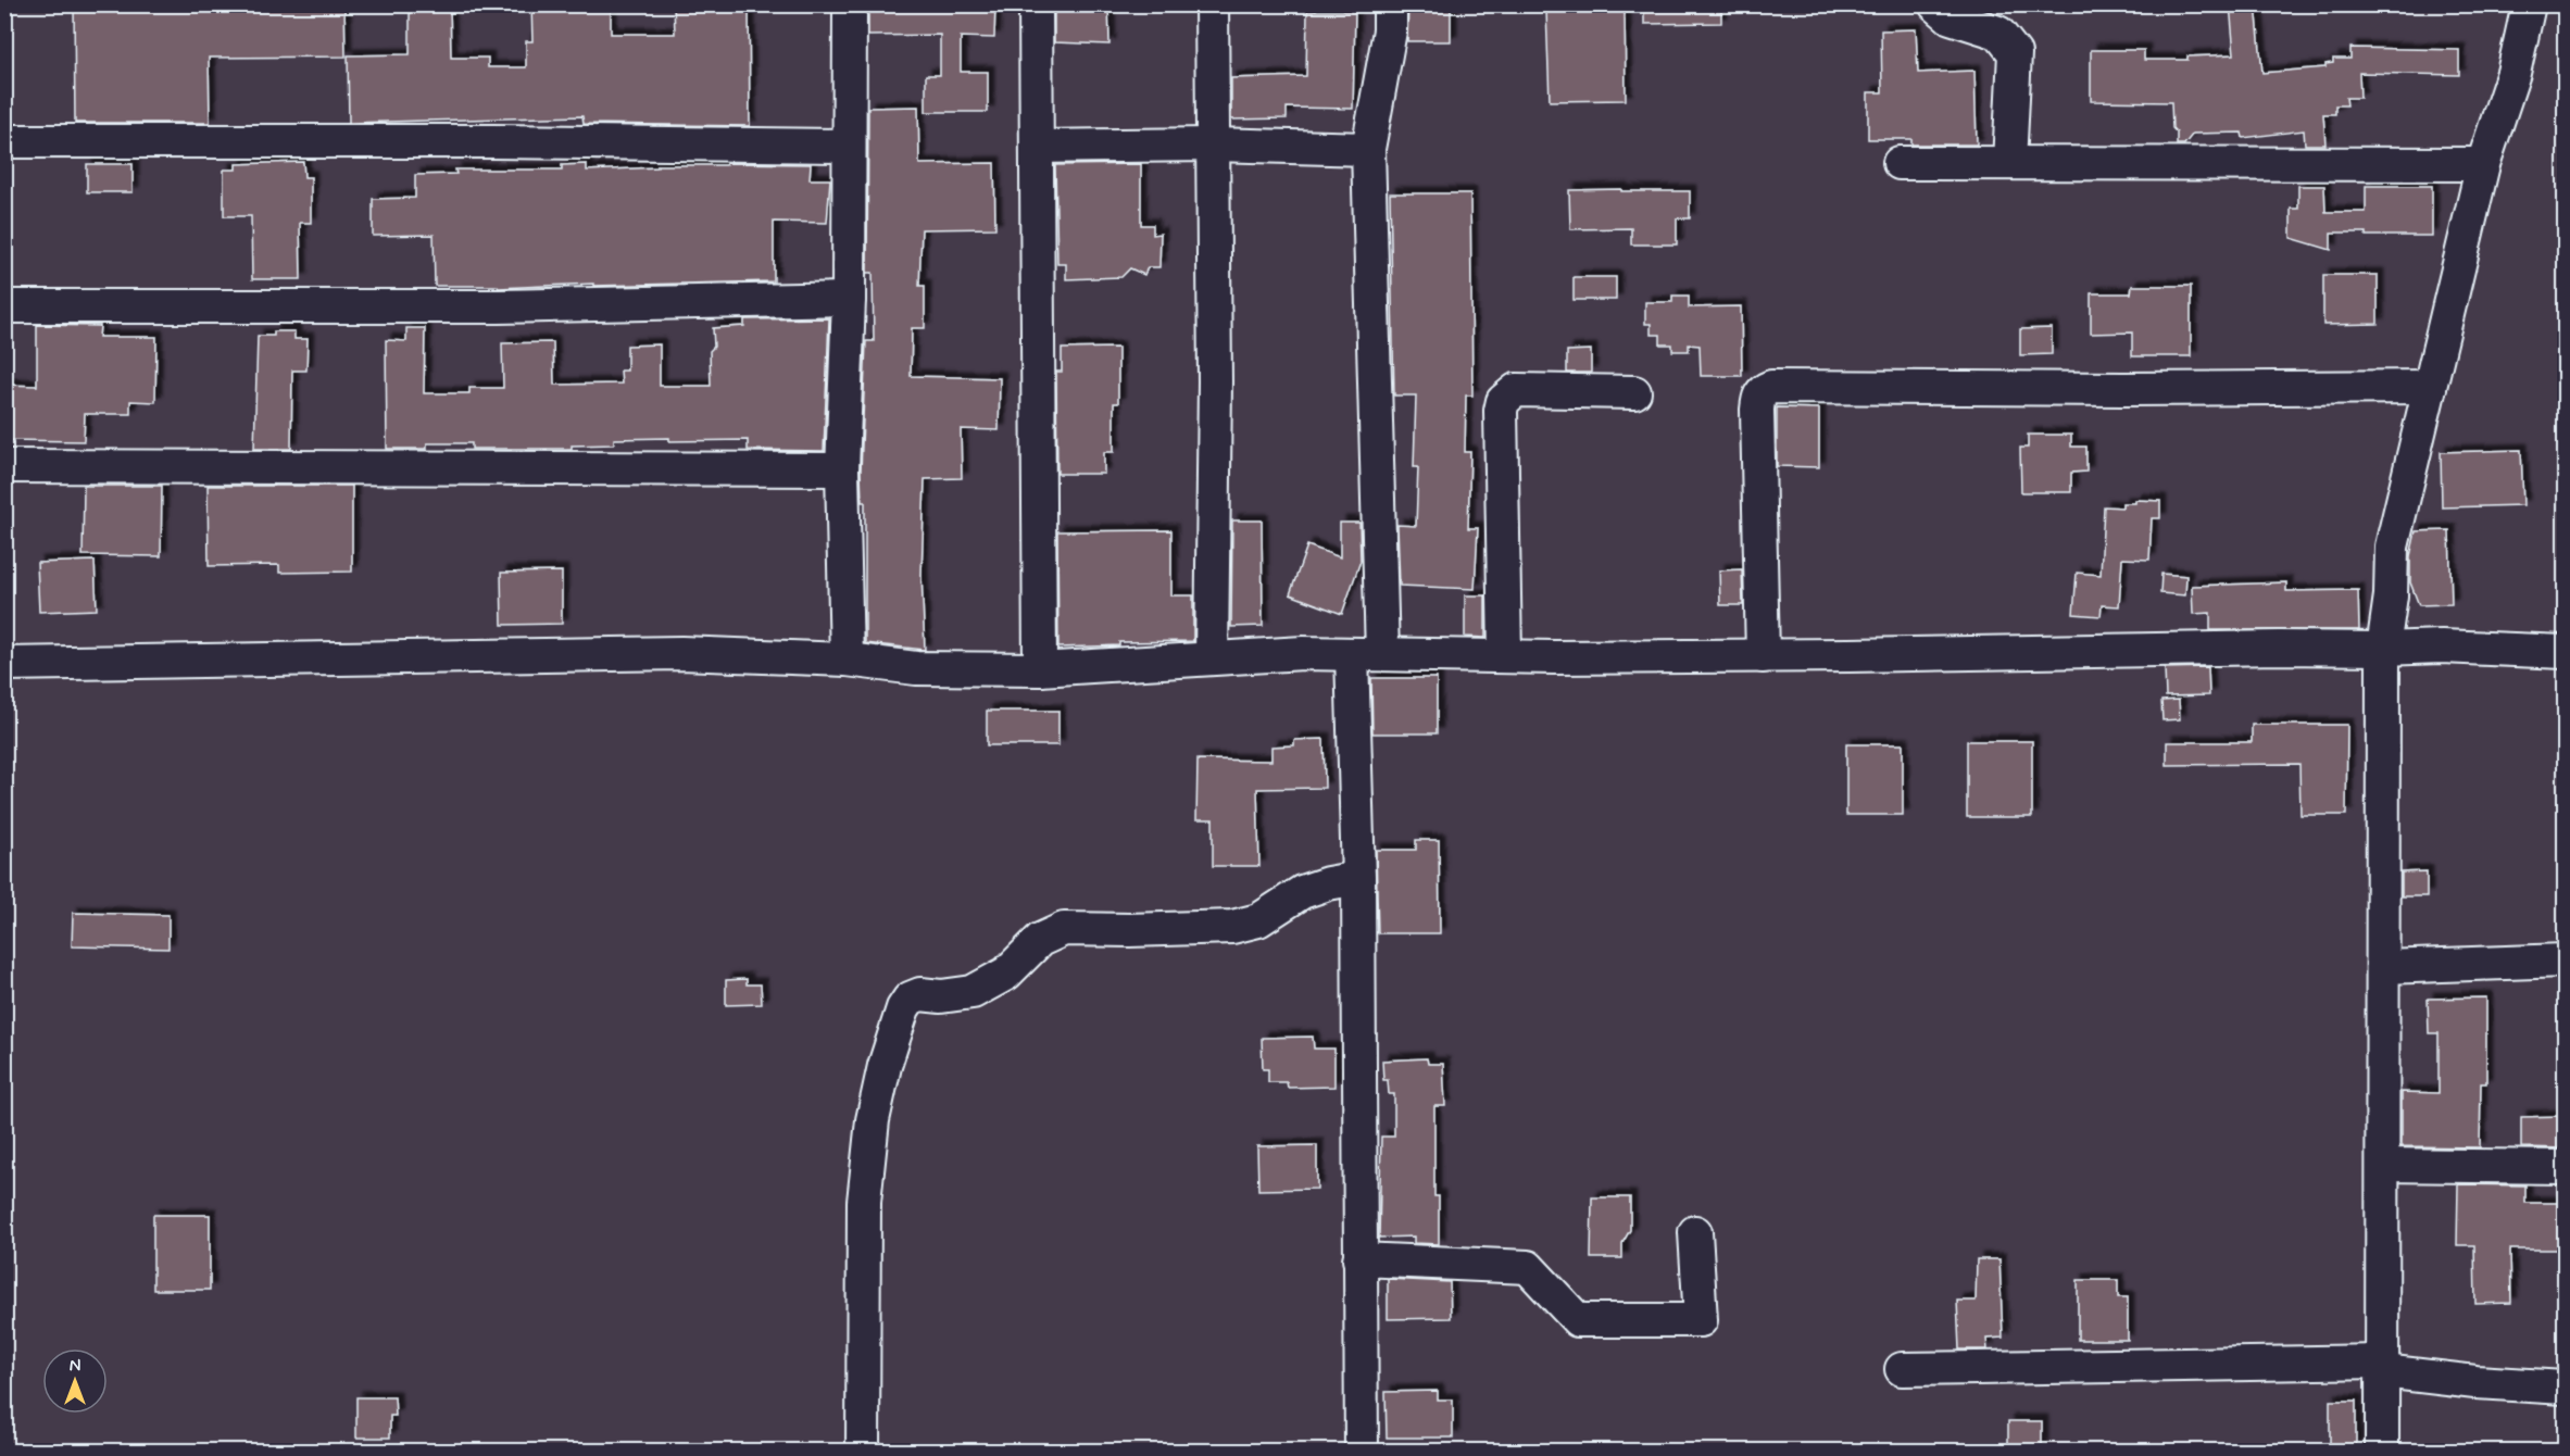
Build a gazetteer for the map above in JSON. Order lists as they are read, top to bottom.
{
  "north": "top"
}
